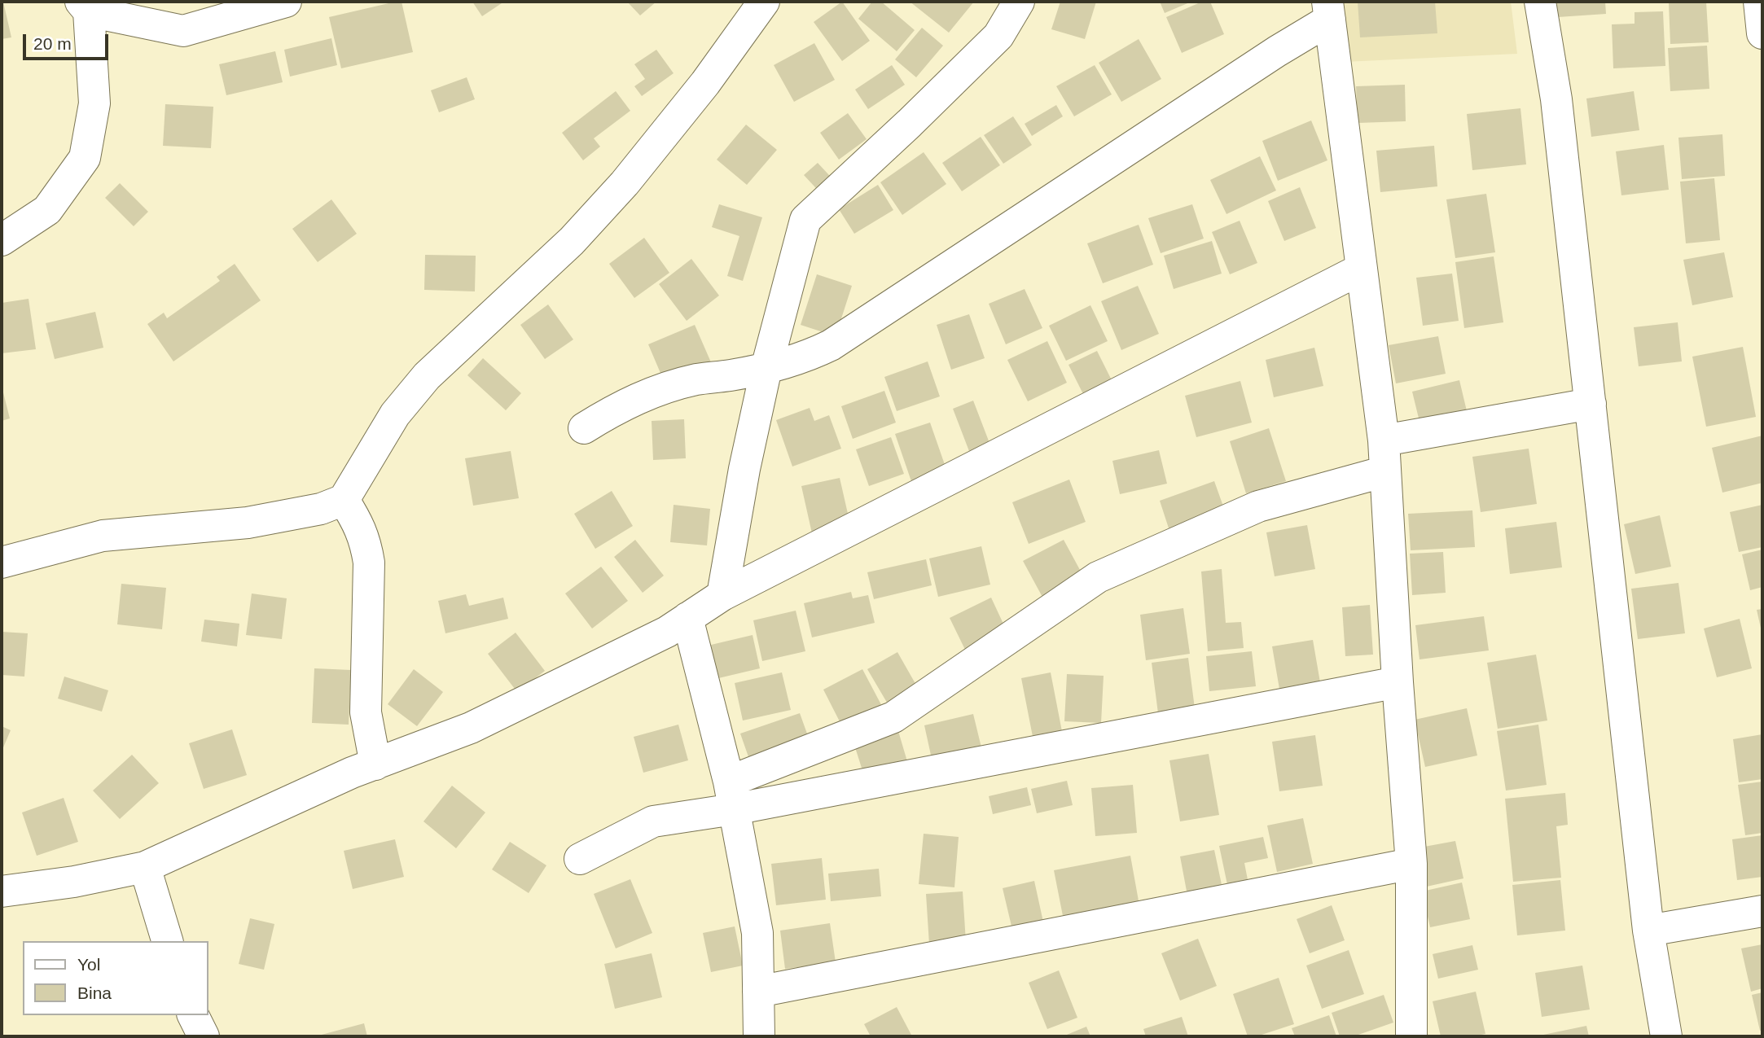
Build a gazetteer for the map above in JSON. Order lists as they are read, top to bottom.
{
  "legend": ["Yol", "Bina"],
  "scale_bar": "20 m"
}
